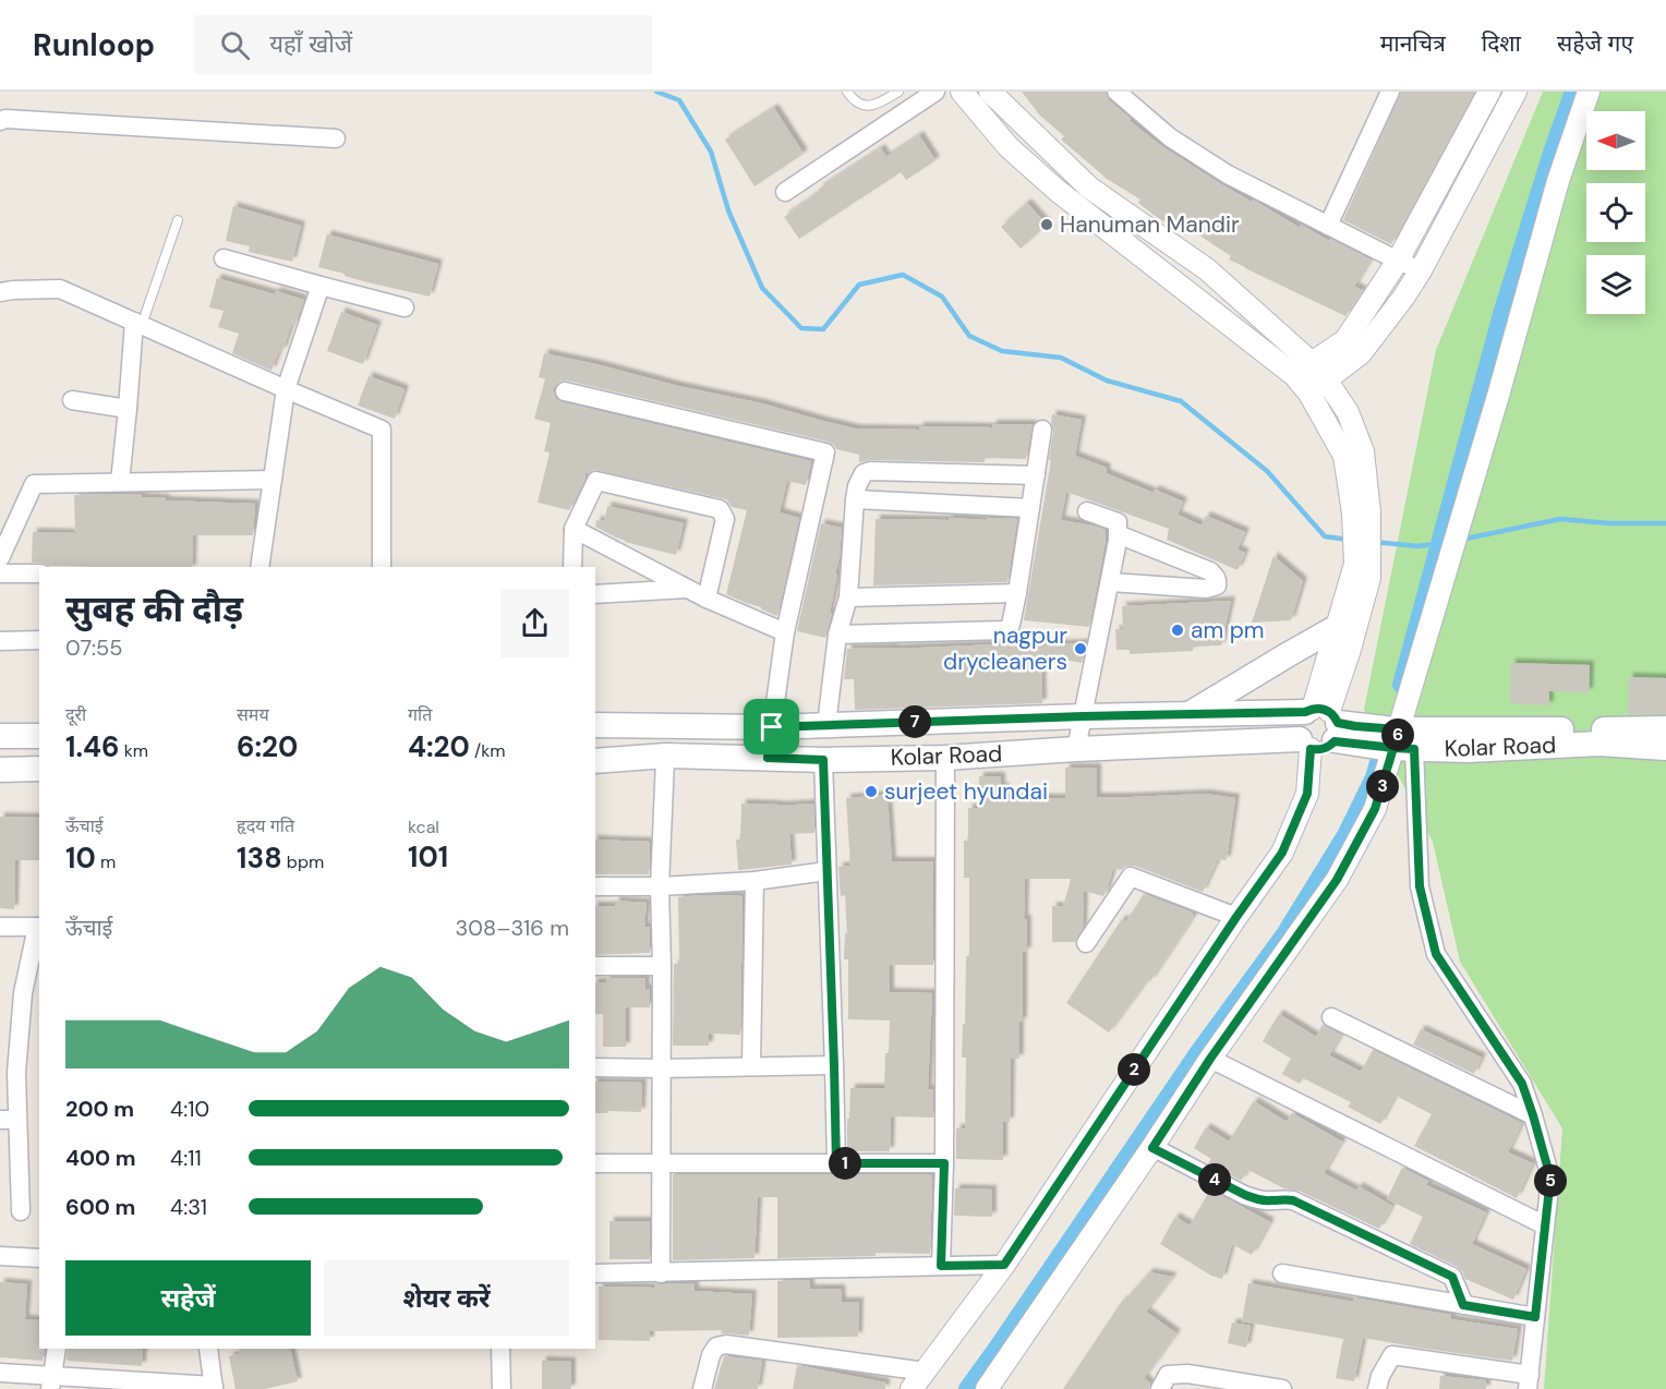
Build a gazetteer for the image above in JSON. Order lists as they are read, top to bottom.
{
  "streets": {
    "main road": ["Kolar Road"]
  },
  "places": [
    "Hanuman Mandir",
    "am pm",
    "nagpur drycleaners",
    "surjeet hyundai"
  ],
  "north": "left",
  "page": {
    "header": "Runloop",
    "search": "यहाँ खोजें",
    "nav": ["मानचित्र", "दिशा", "सहेजे गए"],
    "heading": ["सुबह की दौड़", "07:55"],
    "stats": [
      ["दूरी", "1.46 km"],
      ["समय", "6:20"],
      ["गति", "4:20 /km"],
      ["ऊँचाई", "10 m"],
      ["हृदय गति", "138 bpm"],
      ["kcal", "101"]
    ],
    "pins": [
      "7",
      "6",
      "3",
      "2",
      "1",
      "4",
      "5"
    ],
    "chart": ["ऊँचाई", "308–316 m"],
    "list": [
      {
        "name": "200 m",
        "note": "4:10"
      },
      {
        "name": "400 m",
        "note": "4:11"
      },
      {
        "name": "600 m",
        "note": "4:31"
      }
    ],
    "buttons": ["सहेजें", "शेयर करें"]
  }
}
